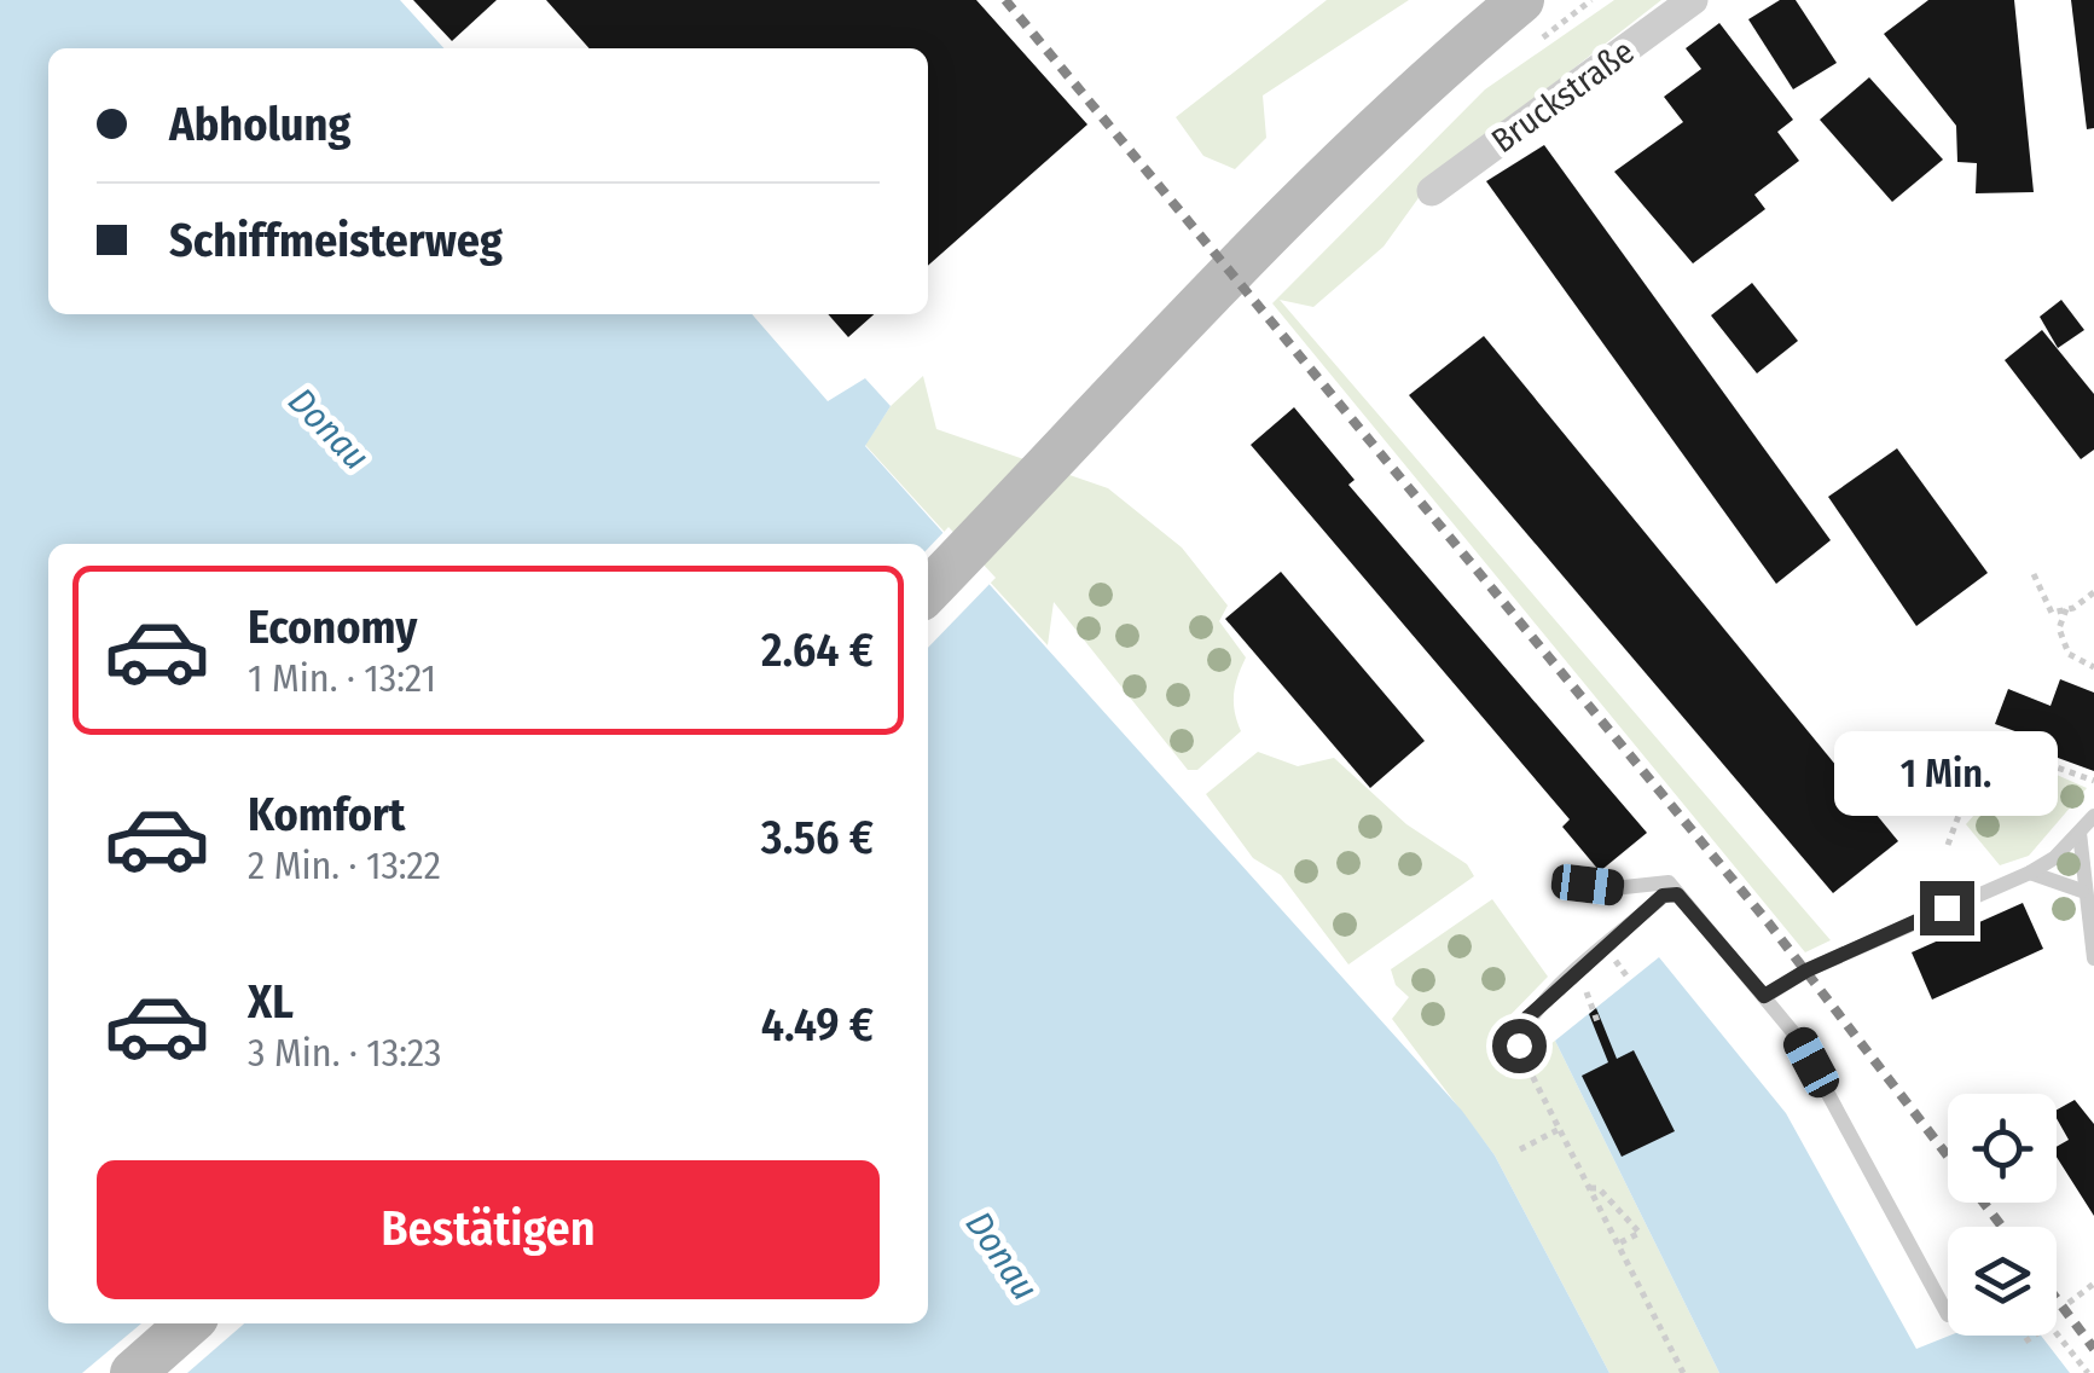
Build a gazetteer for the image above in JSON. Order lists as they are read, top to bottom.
{
  "streets": {
    "street": ["Bruckstraße"]
  },
  "water": ["Donau"],
  "page": {
    "banner": ["Abholung", "Schiffmeisterweg"],
    "list": [
      {
        "name": "Economy",
        "note": "1 Min. · 13:21",
        "value": "2.64 €"
      },
      {
        "name": "Komfort",
        "note": "2 Min. · 13:22",
        "value": "3.56 €"
      },
      {
        "name": "XL",
        "note": "3 Min. · 13:23",
        "value": "4.49 €"
      }
    ],
    "bubble": "1 Min.",
    "buttons": "Bestätigen"
  }
}
